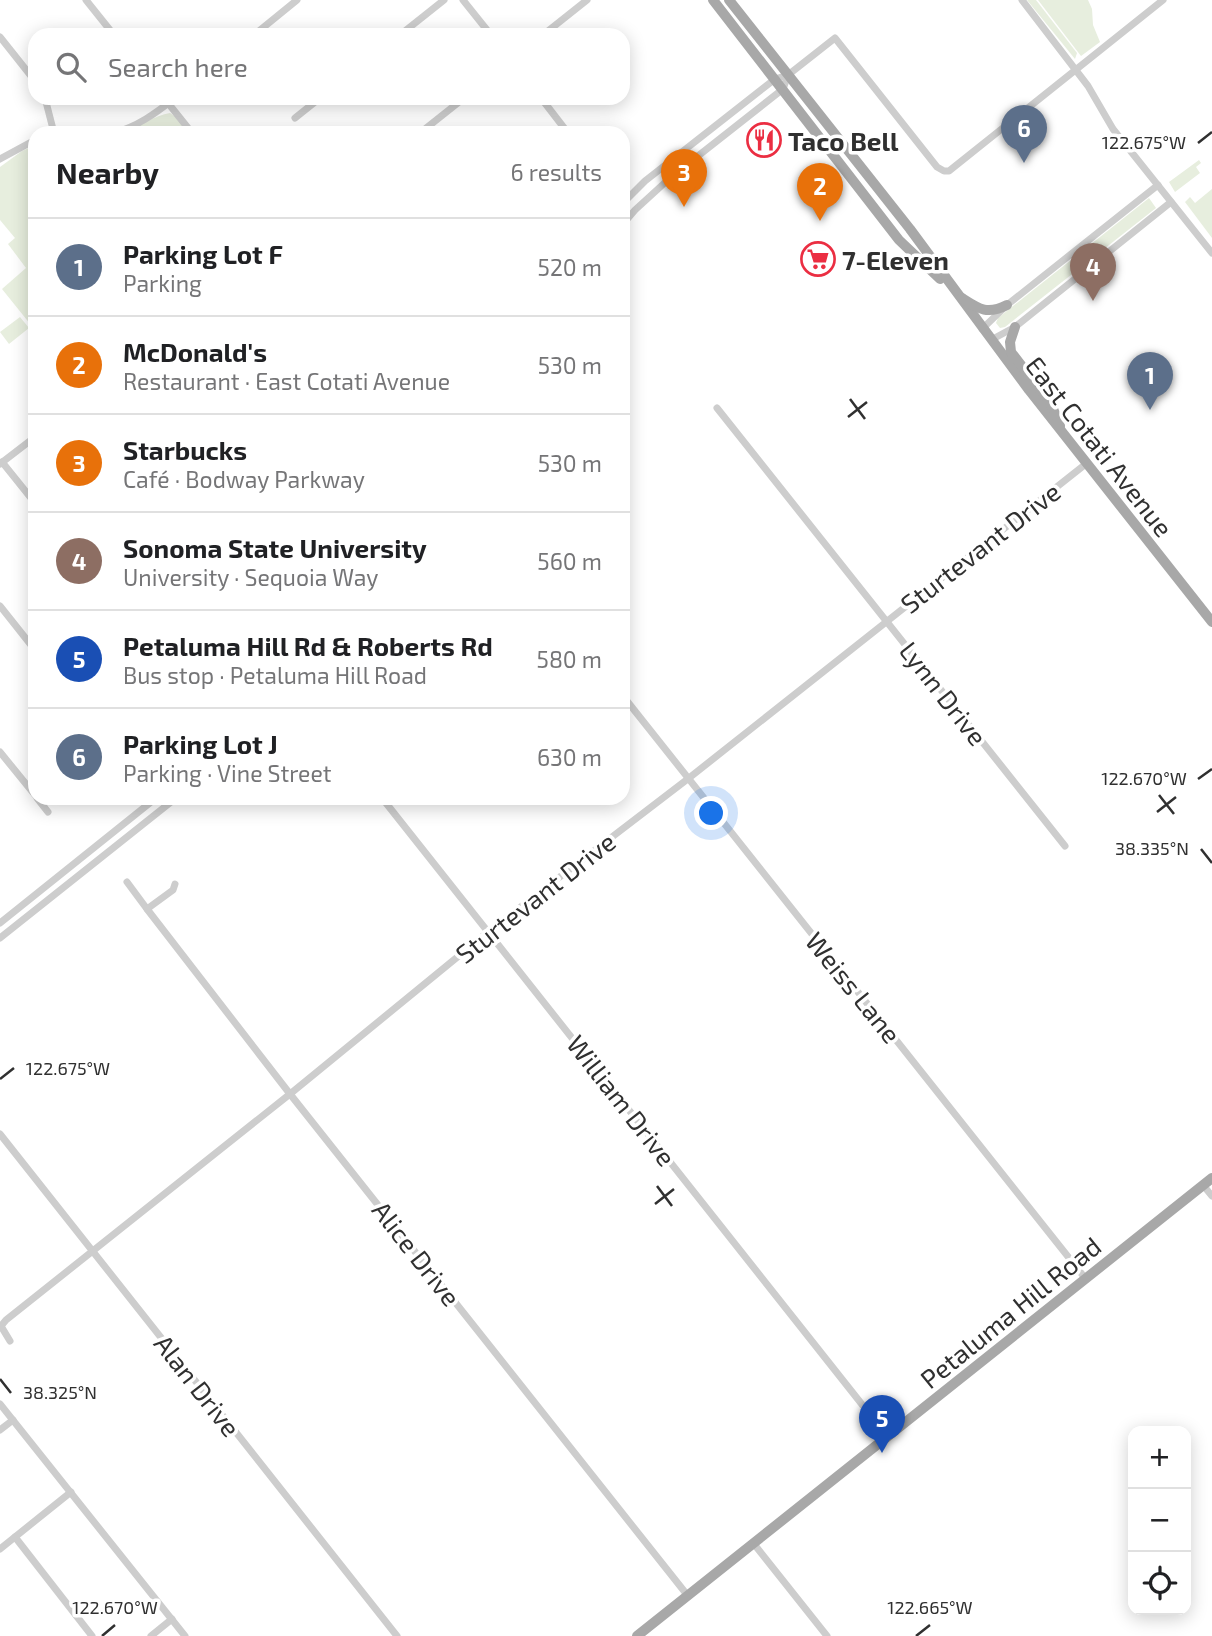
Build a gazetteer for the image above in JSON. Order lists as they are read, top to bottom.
{
  "streets": {
    "main road": ["East Cotati Avenue", "Petaluma Hill Road"],
    "street": [
      "Sturtevant Drive",
      "Lynn Drive",
      "Weiss Lane",
      "William Drive",
      "Alice Drive",
      "Alan Drive"
    ]
  },
  "crossings": [
    ["East Cotati Avenue", "Sturtevant Drive"],
    ["Sturtevant Drive", "Lynn Drive"],
    ["Sturtevant Drive", "Weiss Lane"],
    ["Sturtevant Drive", "William Drive"],
    ["Sturtevant Drive", "Alice Drive"],
    ["Sturtevant Drive", "Alan Drive"],
    ["Weiss Lane", "Petaluma Hill Road"],
    ["William Drive", "Petaluma Hill Road"],
    ["Alice Drive", "Petaluma Hill Road"]
  ],
  "places": {
    "restaurant": ["Taco Bell"],
    "supermarket": ["7-Eleven"]
  },
  "page": {
    "search": "Search here",
    "pins": [
      "6",
      "3",
      "2",
      "4",
      "1",
      "5"
    ],
    "heading": ["Nearby", "6 results"],
    "list": [
      {
        "mark": "1",
        "name": "Parking Lot F",
        "note": "Parking",
        "value": "520 m"
      },
      {
        "mark": "2",
        "name": "McDonald's",
        "note": "Restaurant · East Cotati Avenue",
        "value": "530 m"
      },
      {
        "mark": "3",
        "name": "Starbucks",
        "note": "Café · Bodway Parkway",
        "value": "530 m"
      },
      {
        "mark": "4",
        "name": "Sonoma State University",
        "note": "University · Sequoia Way",
        "value": "560 m"
      },
      {
        "mark": "5",
        "name": "Petaluma Hill Rd & Roberts Rd",
        "note": "Bus stop · Petaluma Hill Road",
        "value": "580 m"
      },
      {
        "mark": "6",
        "name": "Parking Lot J",
        "note": "Parking · Vine Street",
        "value": "630 m"
      }
    ],
    "map_buttons": ["+", "−"]
  },
  "coordinates": [
    "122.675°W",
    "122.670°W",
    "38.335°N",
    "38.325°N",
    "122.665°W"
  ]
}
